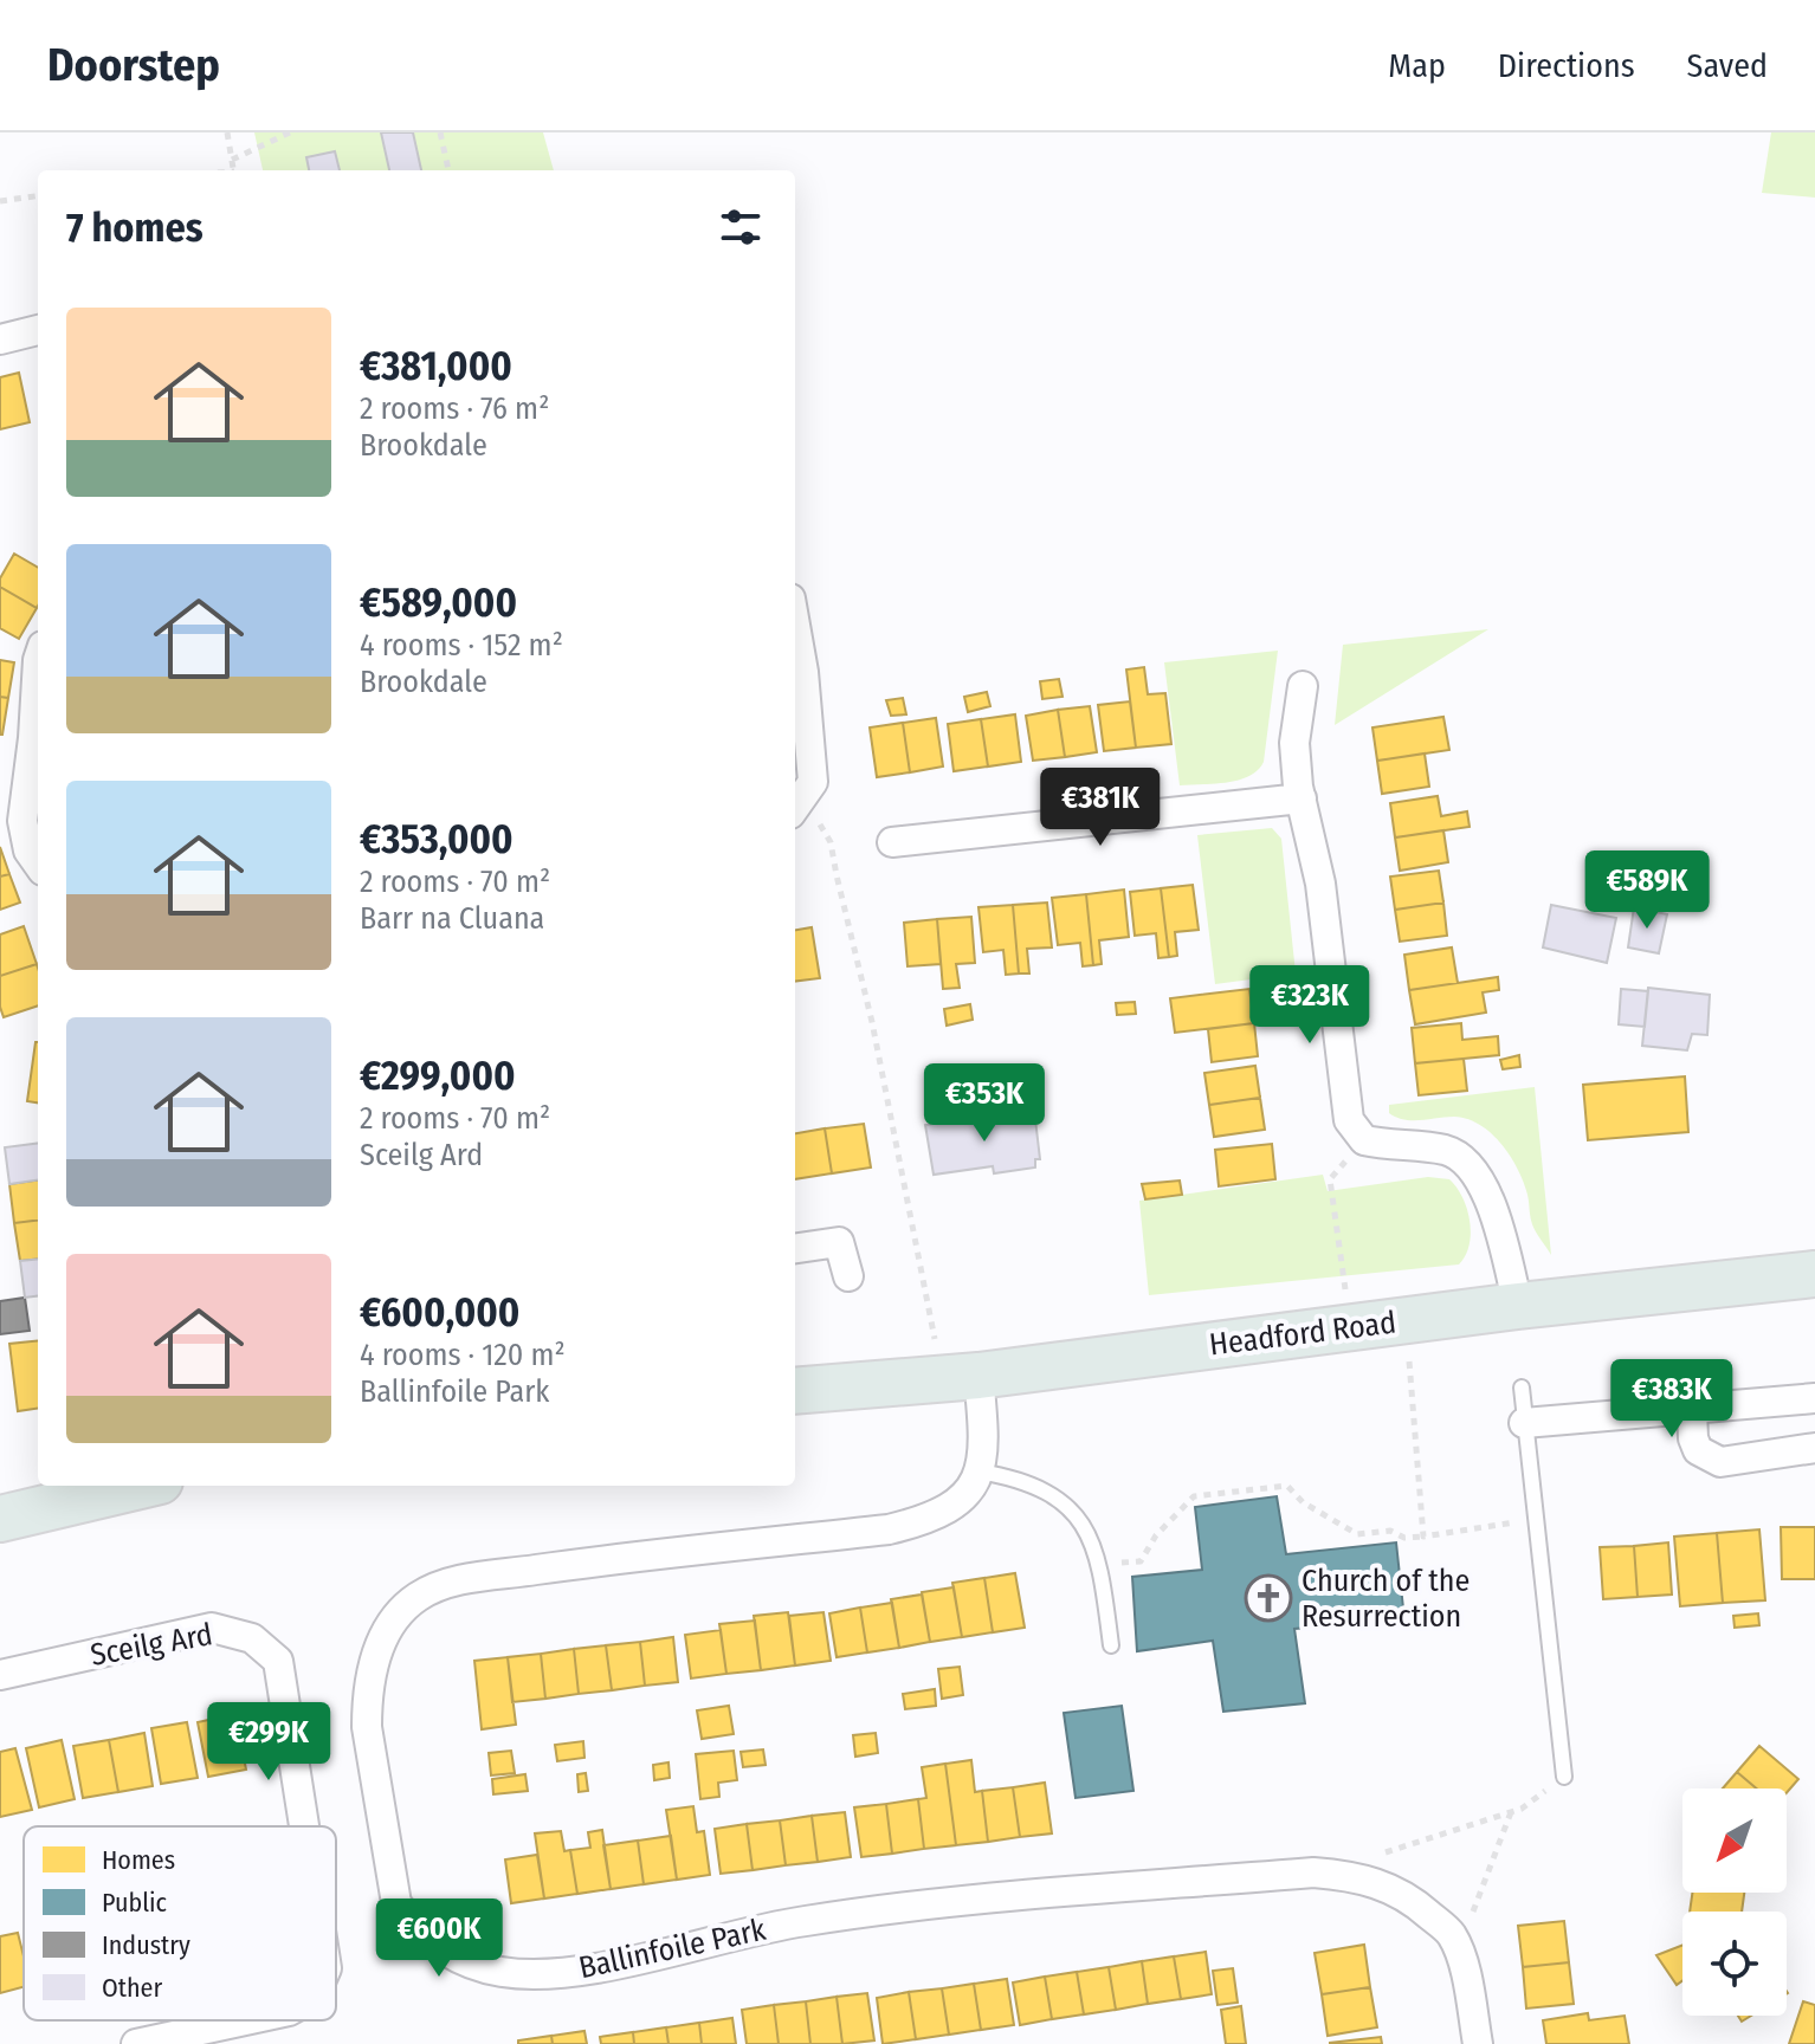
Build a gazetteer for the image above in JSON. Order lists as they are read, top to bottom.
{
  "streets": {
    "main road": ["Headford Road"],
    "street": ["Sceilg Ard", "Ballinfoile Park"]
  },
  "places": {
    "church": ["Church of the Resurrection"]
  },
  "legend": [
    "Homes",
    "Public",
    "Industry",
    "Other"
  ],
  "north": "bottom left",
  "page": {
    "header": "Doorstep",
    "nav": ["Map", "Directions", "Saved"],
    "heading": "7 homes",
    "list": [
      {
        "name": "€381,000",
        "note": "2 rooms · 76 m² · Brookdale"
      },
      {
        "name": "€589,000",
        "note": "4 rooms · 152 m² · Brookdale"
      },
      {
        "name": "€353,000",
        "note": "2 rooms · 70 m² · Barr na Cluana"
      },
      {
        "name": "€299,000",
        "note": "2 rooms · 70 m² · Sceilg Ard"
      },
      {
        "name": "€600,000",
        "note": "4 rooms · 120 m² · Ballinfoile Park"
      }
    ],
    "price": [
      "€381K",
      "€589K",
      "€323K",
      "€353K",
      "€383K",
      "€299K",
      "€600K"
    ]
  }
}
